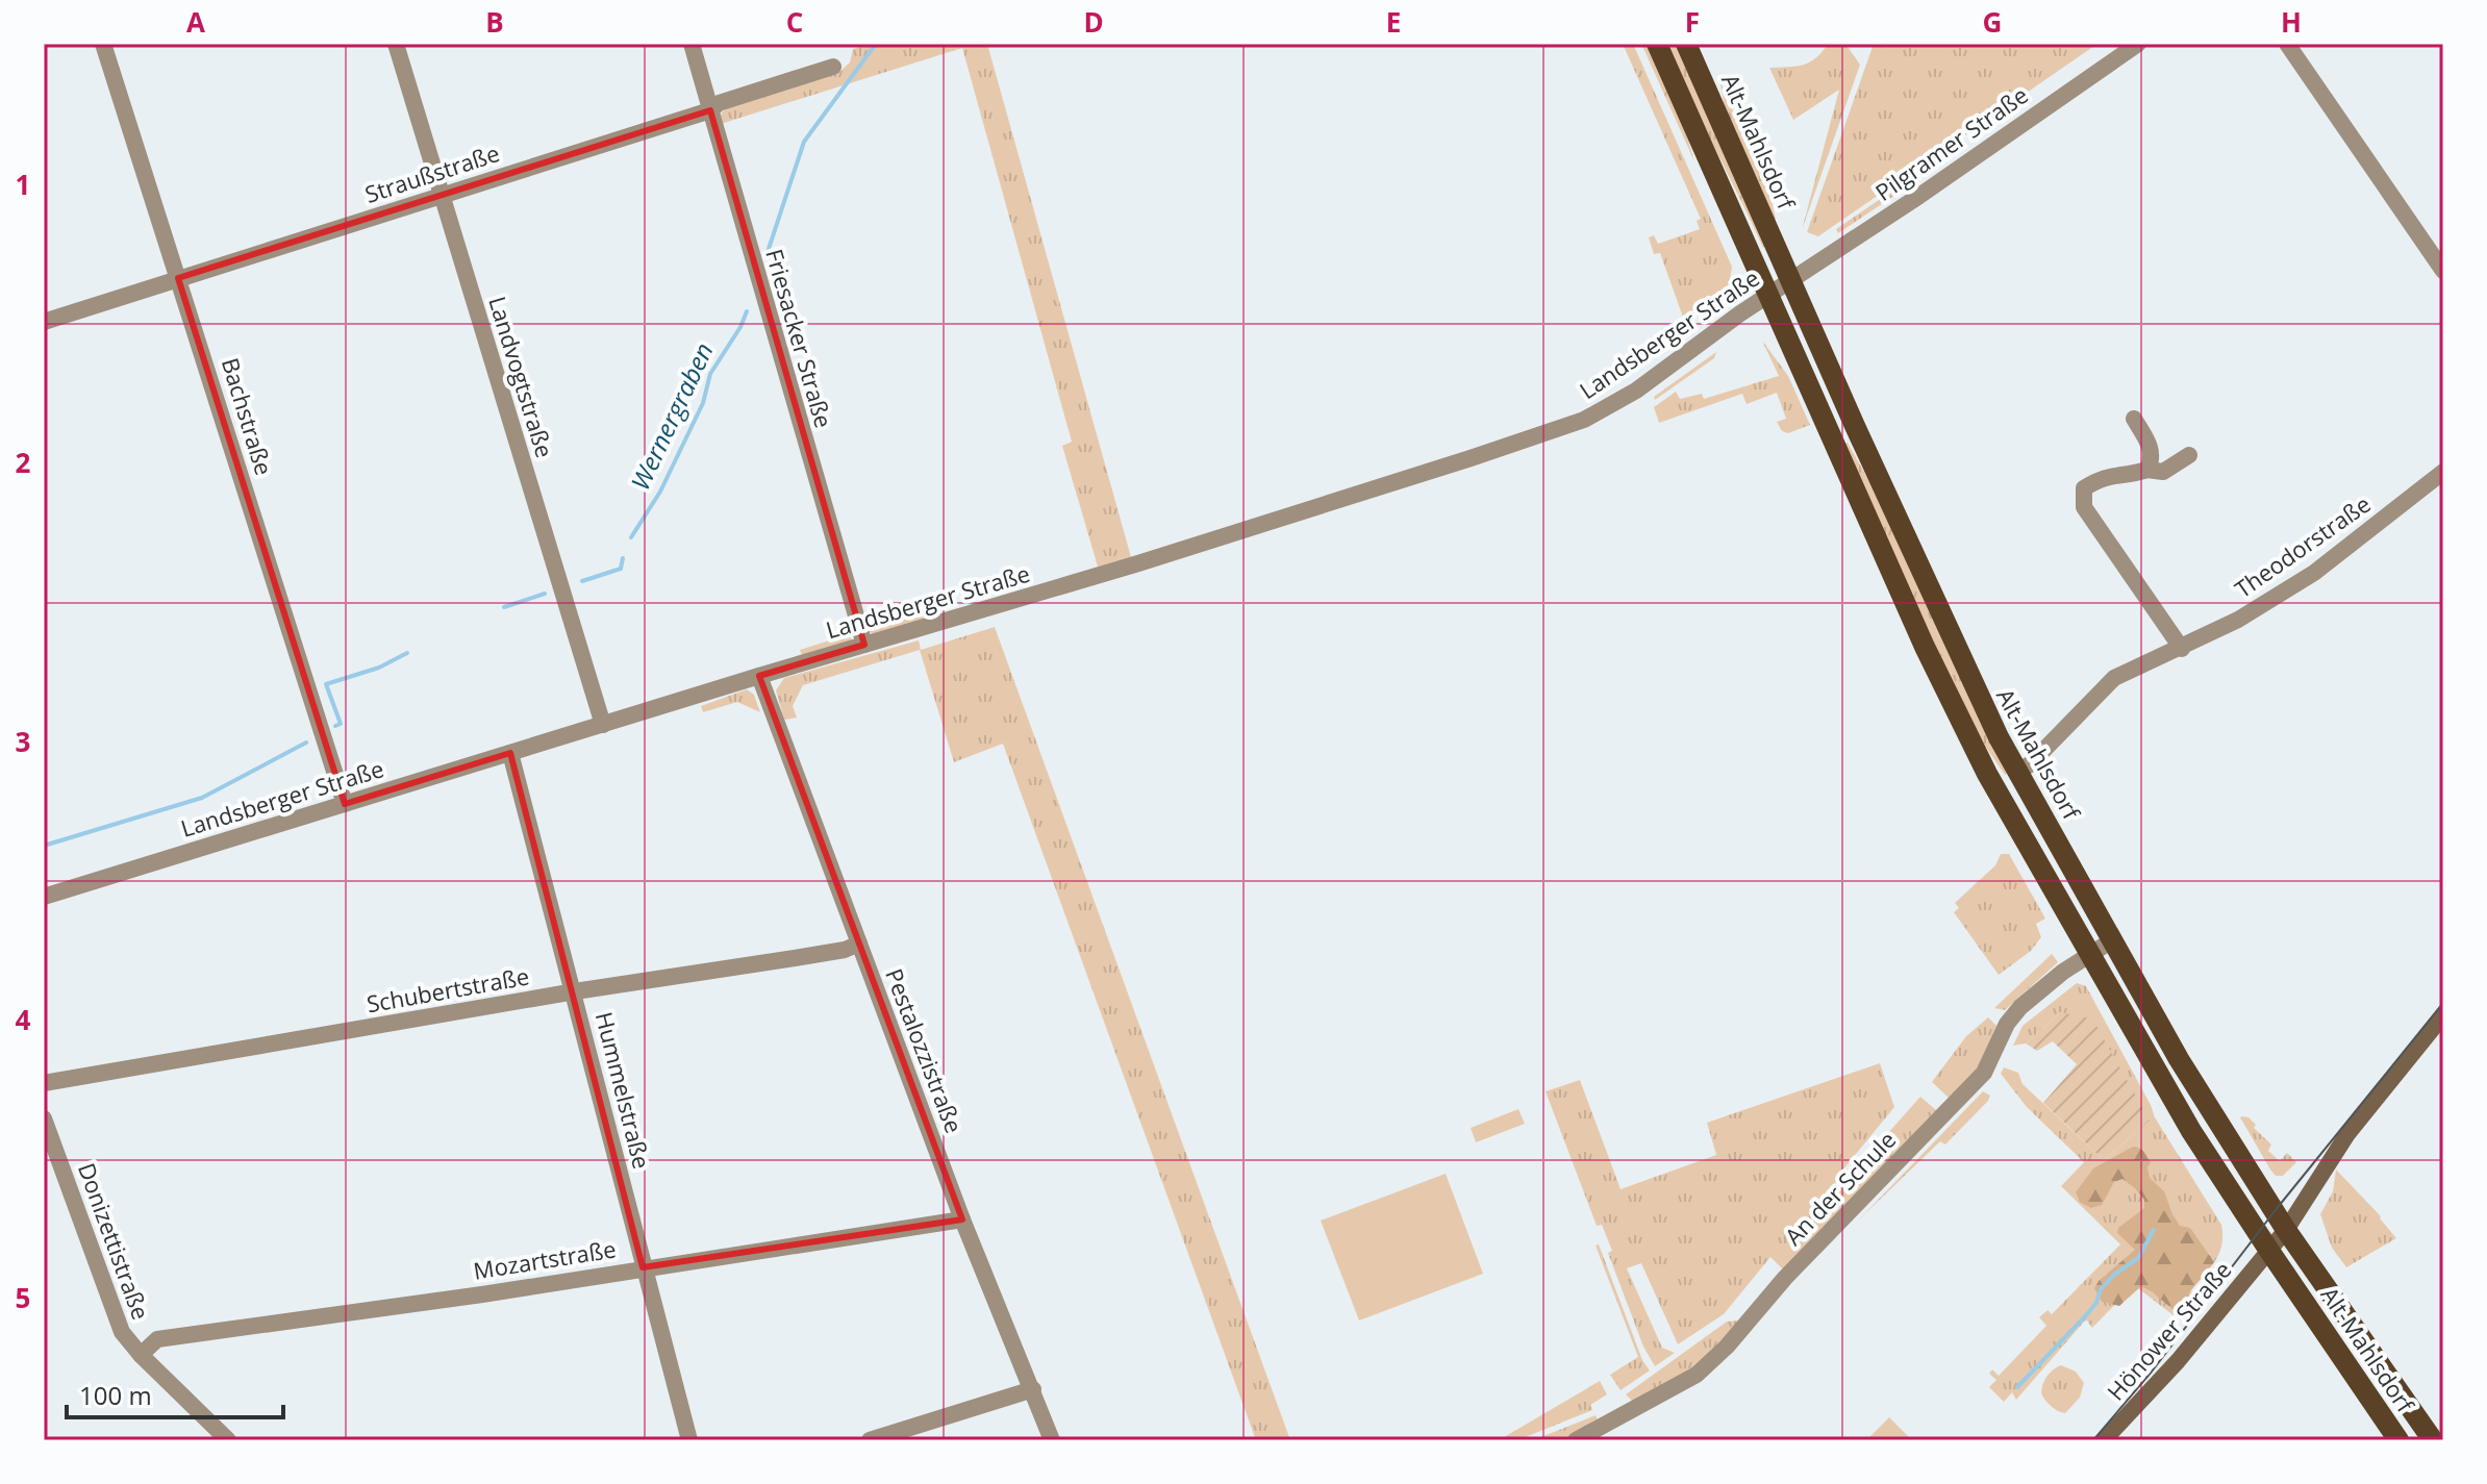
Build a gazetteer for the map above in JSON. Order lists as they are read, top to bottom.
{
  "streets": {
    "main road": ["Alt-Mahlsdorf", "Hönower Straße"],
    "street": [
      "Pilgramer Straße",
      "Straußstraße",
      "Landsberger Straße",
      "Friesacker Straße",
      "Landvogtstraße",
      "Bachstraße",
      "Theodorstraße",
      "Schubertstraße",
      "Pestalozzistraße",
      "Hummelstraße",
      "An der Schule",
      "Donizettistraße",
      "Mozartstraße"
    ]
  },
  "crossings": [
    ["Alt-Mahlsdorf", "Pilgramer Straße"],
    ["Alt-Mahlsdorf", "Landsberger Straße"],
    ["Alt-Mahlsdorf", "Theodorstraße"],
    ["Alt-Mahlsdorf", "An der Schule"],
    ["Alt-Mahlsdorf", "Hönower Straße"],
    ["Pilgramer Straße", "Landsberger Straße"],
    ["Straußstraße", "Friesacker Straße"],
    ["Straußstraße", "Landvogtstraße"],
    ["Straußstraße", "Bachstraße"],
    ["Landsberger Straße", "Friesacker Straße"],
    ["Landsberger Straße", "Landvogtstraße"],
    ["Landsberger Straße", "Bachstraße"],
    ["Landsberger Straße", "Pestalozzistraße"],
    ["Landsberger Straße", "Hummelstraße"],
    ["Schubertstraße", "Pestalozzistraße"],
    ["Schubertstraße", "Hummelstraße"],
    ["Pestalozzistraße", "Mozartstraße"],
    ["Hummelstraße", "Mozartstraße"],
    ["Donizettistraße", "Mozartstraße"]
  ],
  "water": ["Wernergraben"],
  "scale_bar": "100 m",
  "grid": {
    "columns": [
      "A",
      "B",
      "C",
      "D",
      "E",
      "F",
      "G",
      "H"
    ],
    "rows": [
      "1",
      "2",
      "3",
      "4",
      "5"
    ]
  }
}
